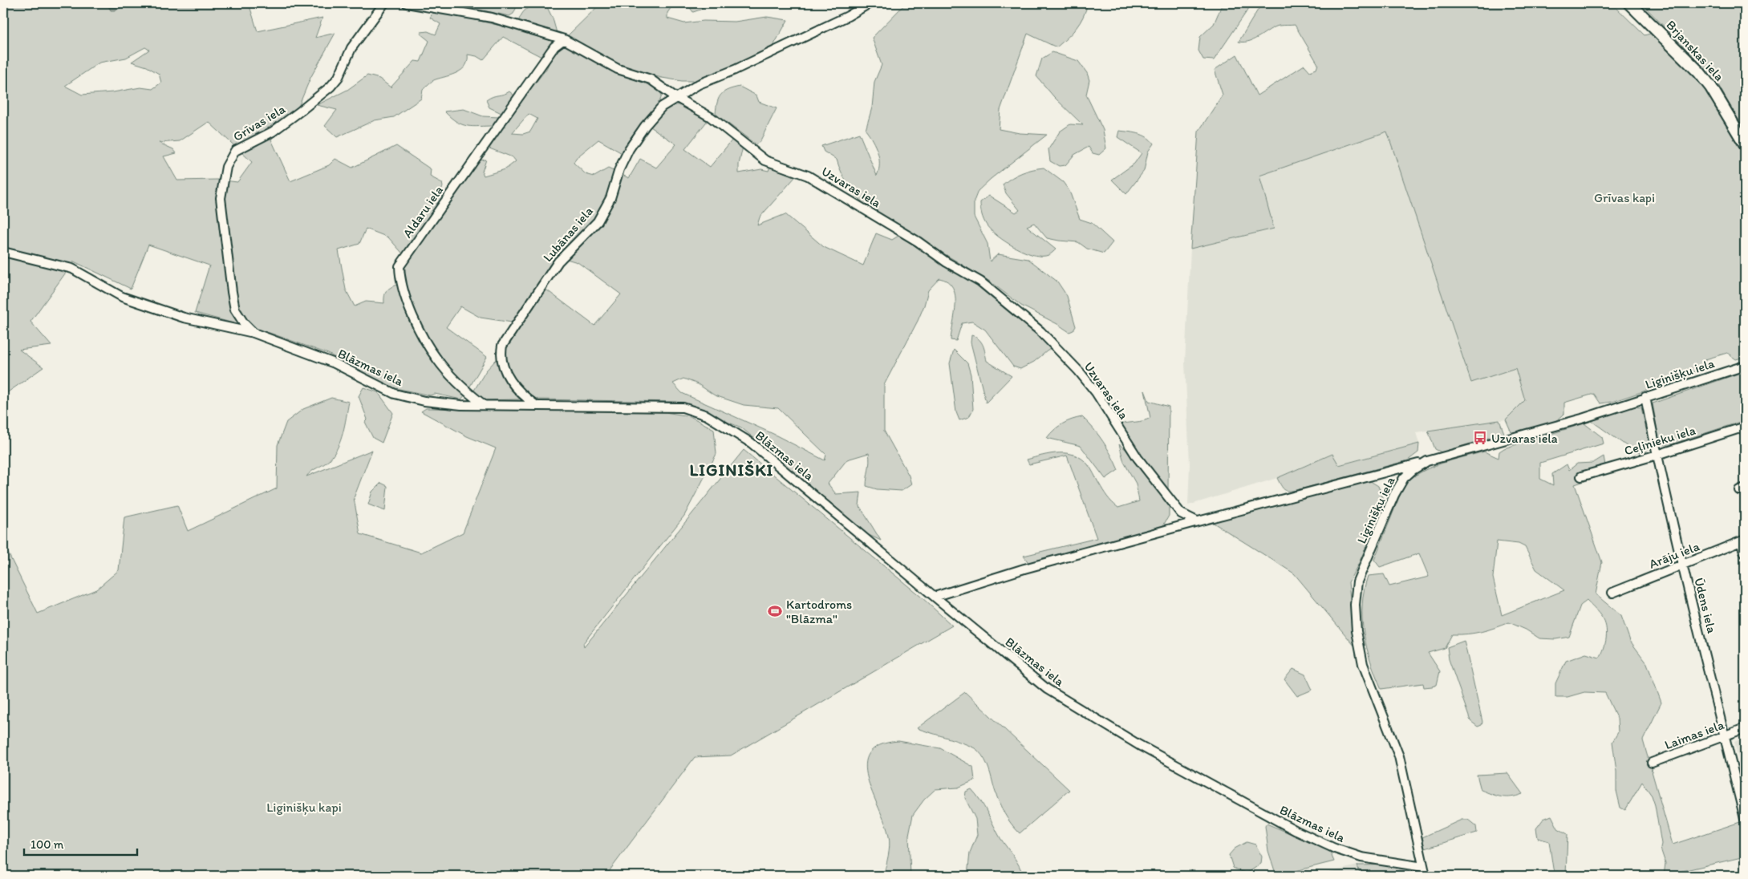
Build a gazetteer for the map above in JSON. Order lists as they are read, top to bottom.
{
  "streets": {
    "main road": ["Brjanskas iela"],
    "street": [
      "Grīvas iela",
      "Uzvaras iela",
      "Aldaru iela",
      "Lubānas iela",
      "Blāzmas iela",
      "Liginišķu iela",
      "Ceļinieku iela",
      "Arāju iela",
      "Ūdens iela",
      "Laimas iela"
    ]
  },
  "crossings": [
    ["Grīvas iela", "Blāzmas iela"],
    ["Uzvaras iela", "Aldaru iela"],
    ["Uzvaras iela", "Lubānas iela"],
    ["Aldaru iela", "Blāzmas iela"],
    ["Lubānas iela", "Blāzmas iela"],
    ["Blāzmas iela", "Liginišķu iela"],
    ["Liginišķu iela", "Ūdens iela"],
    ["Ceļinieku iela", "Ūdens iela"],
    ["Arāju iela", "Ūdens iela"],
    ["Ūdens iela", "Laimas iela"]
  ],
  "districts": ["LIGINIŠKI"],
  "parks": ["Grīvas kapi", "Liginišķu kapi"],
  "places": {
    "bus stop": ["Uzvaras iela"],
    "sports": ["Kartodroms \"Blāzma\""]
  },
  "scale_bar": "100 m"
}
